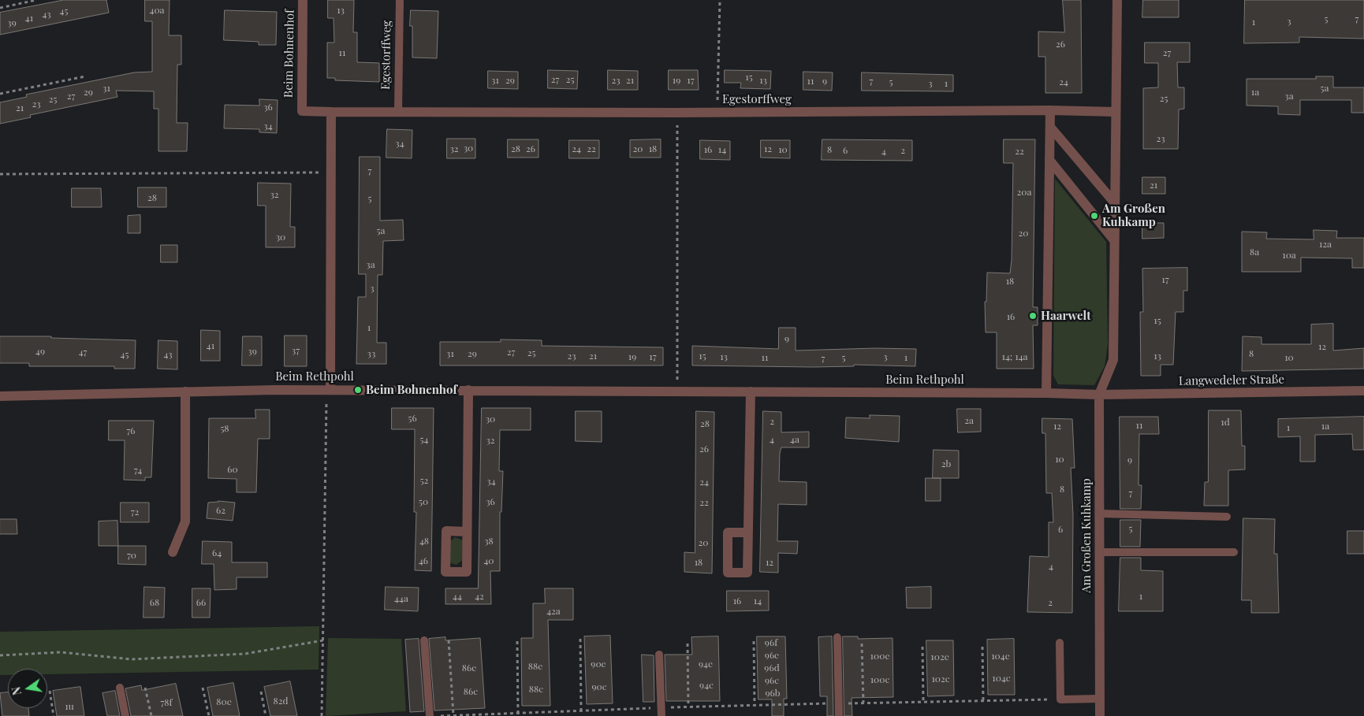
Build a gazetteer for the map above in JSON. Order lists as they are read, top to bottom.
{
  "streets": {
    "street": [
      "Beim Bohnenhof",
      "Egestorffweg",
      "Beim Rethpohl",
      "Langwedeler Straße",
      "Am Großen Kuhkamp"
    ]
  },
  "crossings": [
    ["Beim Bohnenhof", "Egestorffweg"],
    ["Egestorffweg", "Am Großen Kuhkamp"],
    ["Beim Rethpohl", "Langwedeler Straße"],
    ["Beim Rethpohl", "Am Großen Kuhkamp"],
    ["Langwedeler Straße", "Am Großen Kuhkamp"]
  ],
  "places": ["Am Großen Kuhkamp", "Haarwelt", "Beim Bohnenhof"],
  "house_numbers": [
    "40a",
    "13",
    "45",
    "43",
    "41",
    "5",
    "7",
    "3",
    "1",
    "39",
    "26",
    "11",
    "27",
    "15",
    "27",
    "25",
    "31",
    "29",
    "23",
    "21",
    "19",
    "17",
    "13",
    "11",
    "9",
    "7",
    "5",
    "24",
    "3",
    "1",
    "31",
    "5a",
    "29",
    "1a",
    "27",
    "3a",
    "25",
    "25",
    "23",
    "36",
    "21",
    "34",
    "23",
    "34",
    "30",
    "32",
    "28",
    "26",
    "24",
    "22",
    "20",
    "18",
    "12",
    "16",
    "14",
    "10",
    "8",
    "6",
    "2",
    "4",
    "22",
    "7",
    "21",
    "20a",
    "32",
    "28",
    "5",
    "5a",
    "20",
    "30",
    "12a",
    "8a",
    "10a",
    "3a",
    "17",
    "18",
    "3",
    "16",
    "15",
    "1",
    "9",
    "41",
    "12",
    "37",
    "49",
    "39",
    "47",
    "27",
    "25",
    "33",
    "31",
    "29",
    "8",
    "45",
    "43",
    "23",
    "21",
    "15",
    "13",
    "19",
    "17",
    "13",
    "3",
    "14; 14a",
    "11",
    "5",
    "1",
    "10",
    "7",
    "56",
    "30",
    "2a",
    "2",
    "1d",
    "28",
    "11",
    "12",
    "1a",
    "1",
    "58",
    "76",
    "54",
    "4",
    "4a",
    "32",
    "26",
    "10",
    "9",
    "2b",
    "60",
    "74",
    "52",
    "34",
    "24",
    "8",
    "7",
    "50",
    "36",
    "22",
    "62",
    "72",
    "5",
    "6",
    "48",
    "38",
    "20",
    "64",
    "70",
    "46",
    "40",
    "18",
    "12",
    "4",
    "44",
    "42",
    "1",
    "44a",
    "16",
    "14",
    "68",
    "66",
    "2",
    "42a",
    "96f",
    "96e",
    "100e",
    "104e",
    "102e",
    "90e",
    "94e",
    "88e",
    "86e",
    "96d",
    "104c",
    "102c",
    "100c",
    "96c",
    "94c",
    "90c",
    "88c",
    "86c",
    "96b",
    "82d",
    "80e",
    "78f",
    "1u"
  ],
  "north": "left"
}
